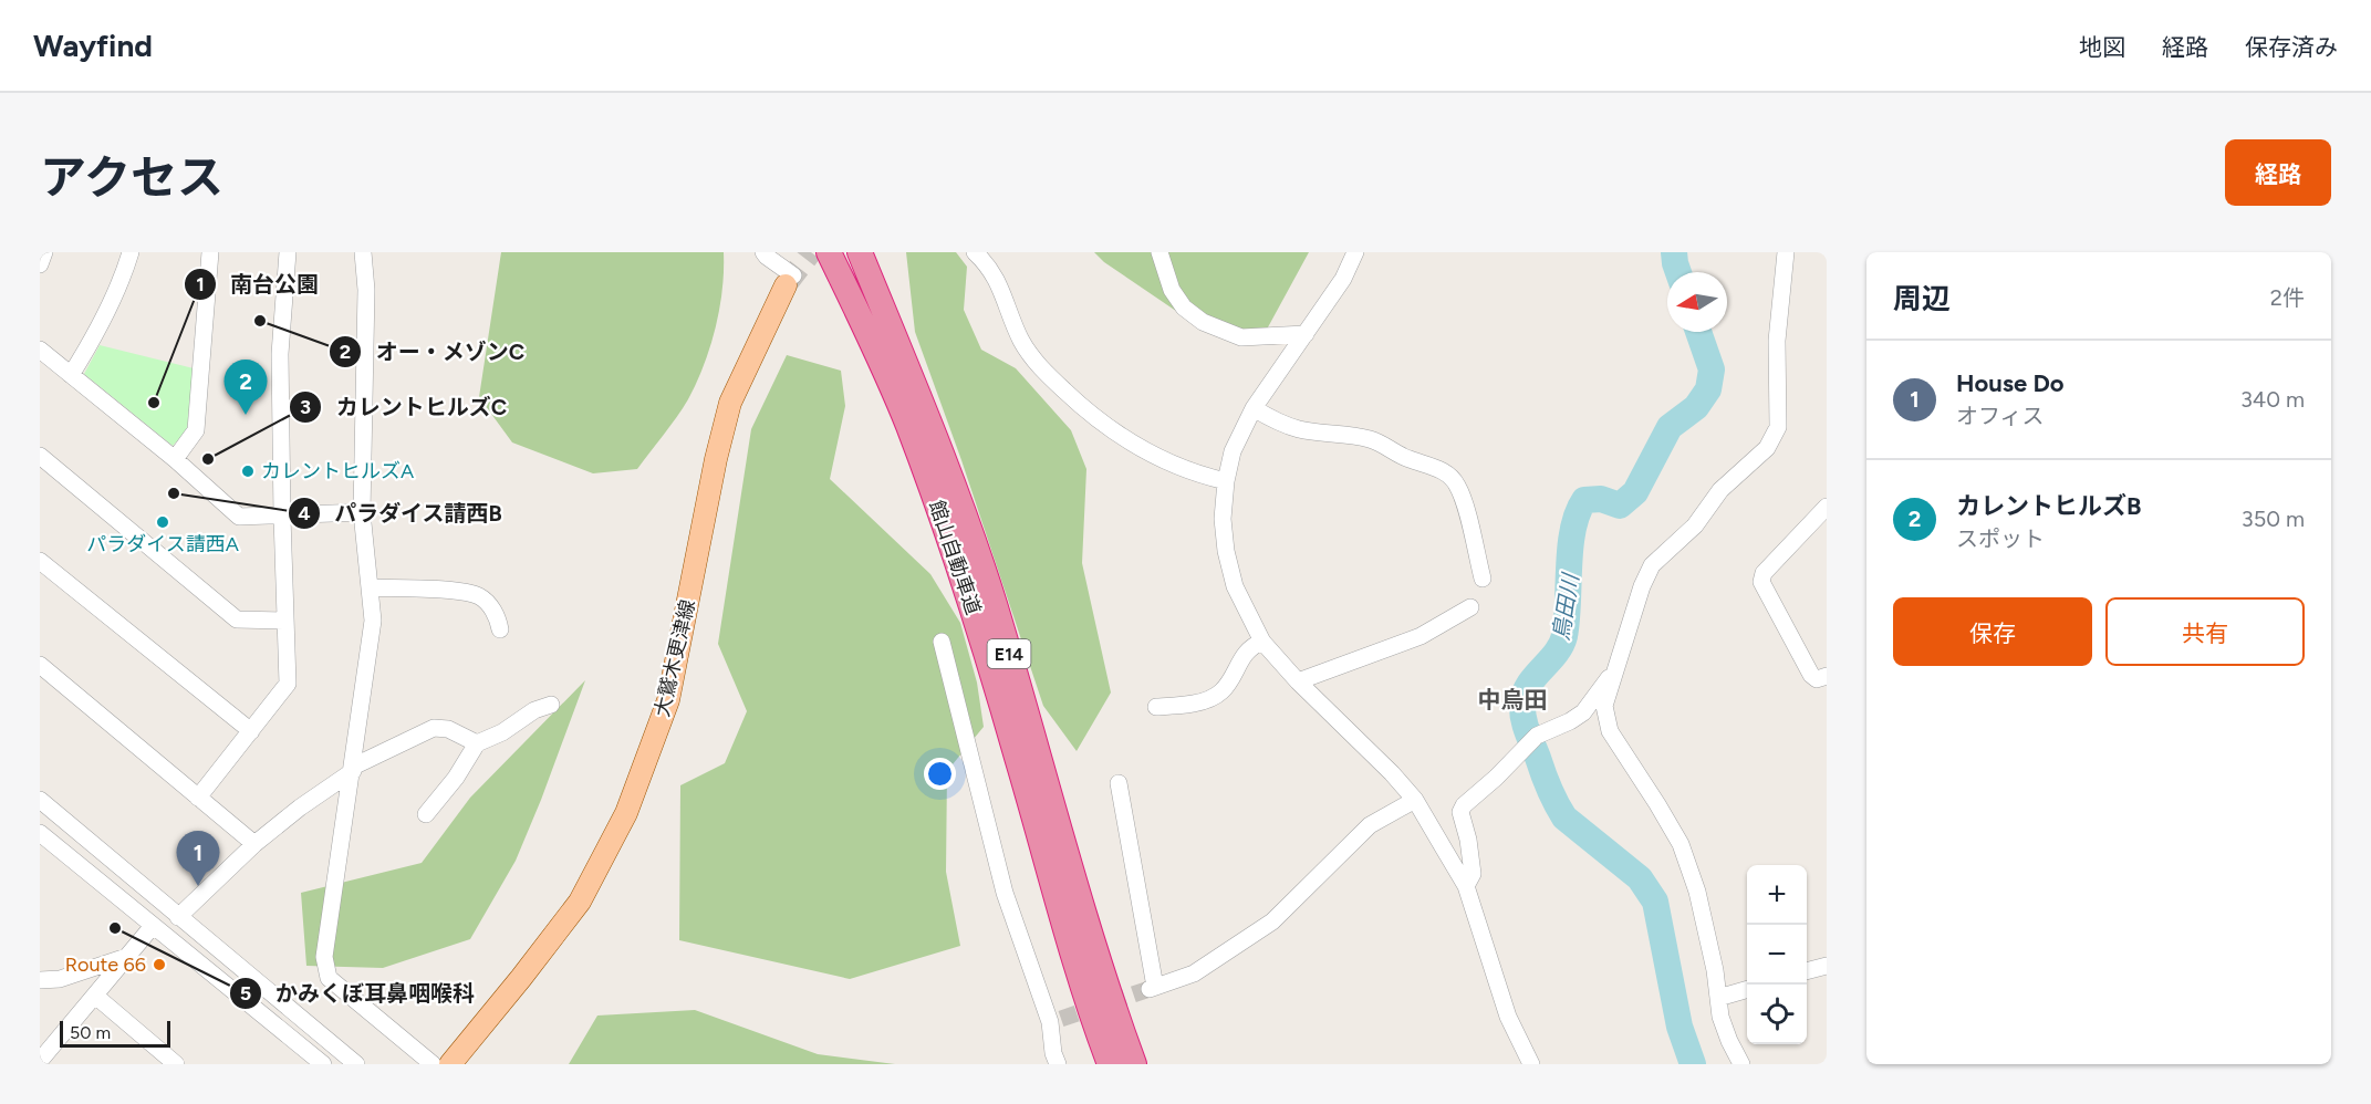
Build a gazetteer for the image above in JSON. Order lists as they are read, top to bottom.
{
  "streets": {
    "highway": ["館山自動車道", "E14"],
    "main road": ["大鷲木更津線"]
  },
  "districts": ["中烏田"],
  "water": ["鳥田川"],
  "places": [
    "オー・メゾンC",
    "南台公園",
    "カレントヒルズC",
    "カレントヒルズA",
    "パラダイス請西B",
    "パラダイス請西A",
    "かみくぼ耳鼻咽喉科",
    "Route 66"
  ],
  "scale_bar": "50 m",
  "north": "left",
  "page": {
    "header": "Wayfind",
    "nav": ["地図", "経路", "保存済み"],
    "title": "アクセス",
    "buttons": [
      "経路",
      ["保存", "共有"]
    ],
    "heading": ["周辺", "2件"],
    "list": [
      {
        "mark": "1",
        "name": "House Do",
        "note": "オフィス",
        "value": "340 m"
      },
      {
        "mark": "2",
        "name": "カレントヒルズB",
        "note": "スポット",
        "value": "350 m"
      }
    ],
    "pins": ["2", "1"],
    "map_buttons": ["+", "−"],
    "scale": "50 m"
  }
}
